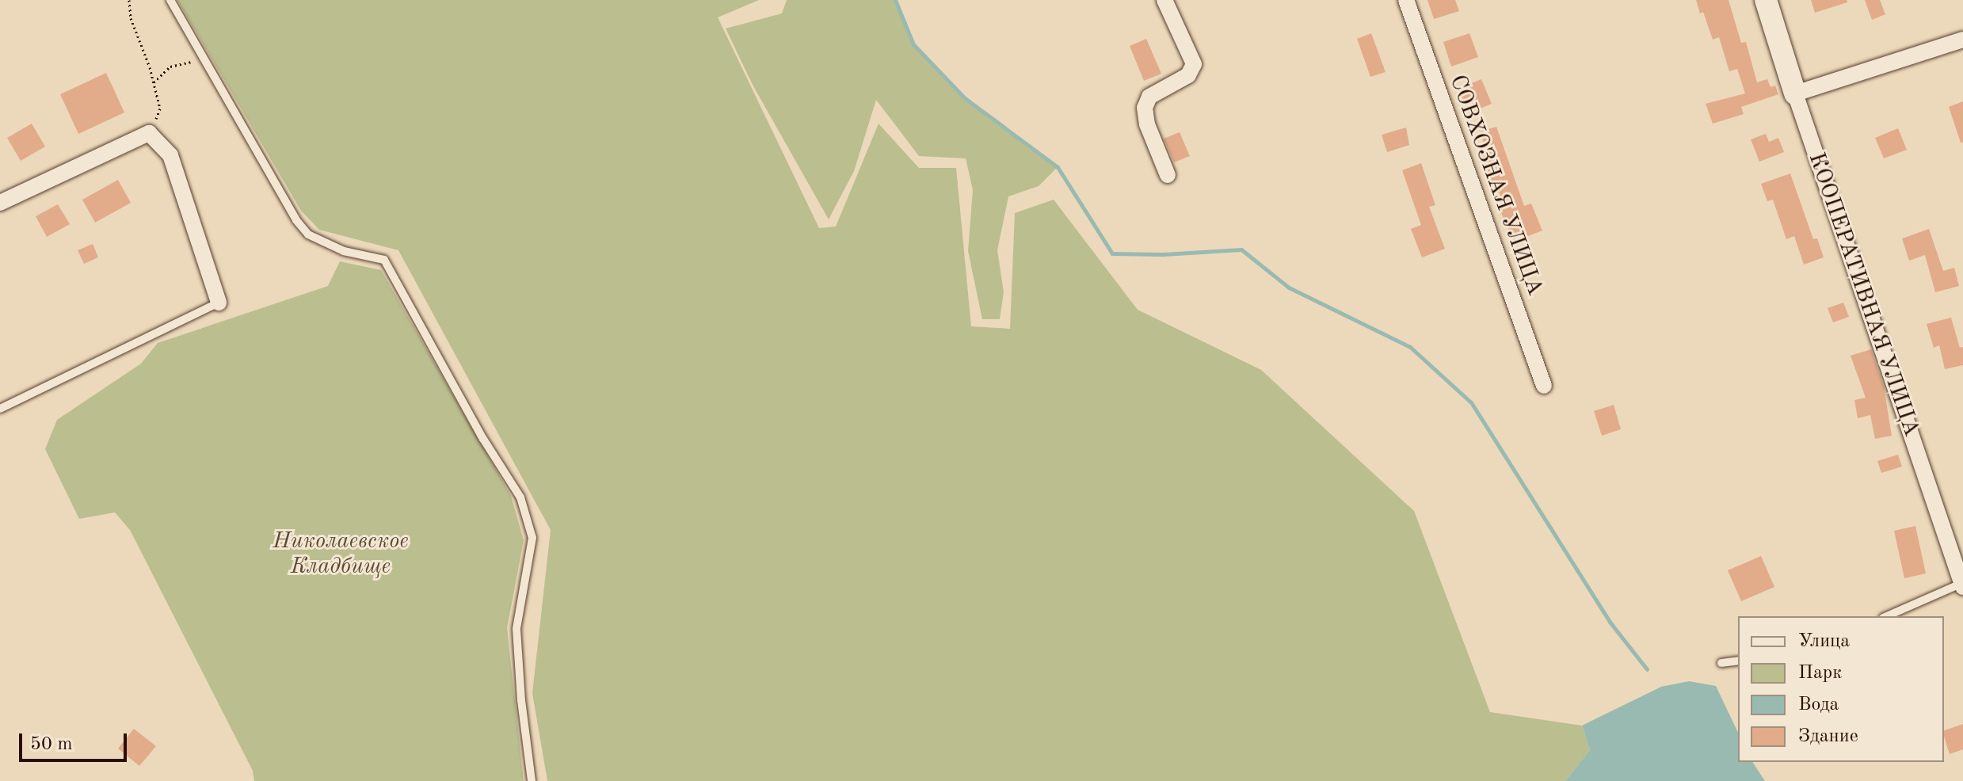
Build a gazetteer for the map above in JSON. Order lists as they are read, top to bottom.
{
  "streets": {
    "street": ["СОВХОЗНАЯ УЛИЦА", "КООПЕРАТИВНАЯ УЛИЦА"]
  },
  "parks": ["Николаевское Кладбище"],
  "legend": [
    "Улица",
    "Парк",
    "Вода",
    "Здание"
  ],
  "scale_bar": "50 m"
}
